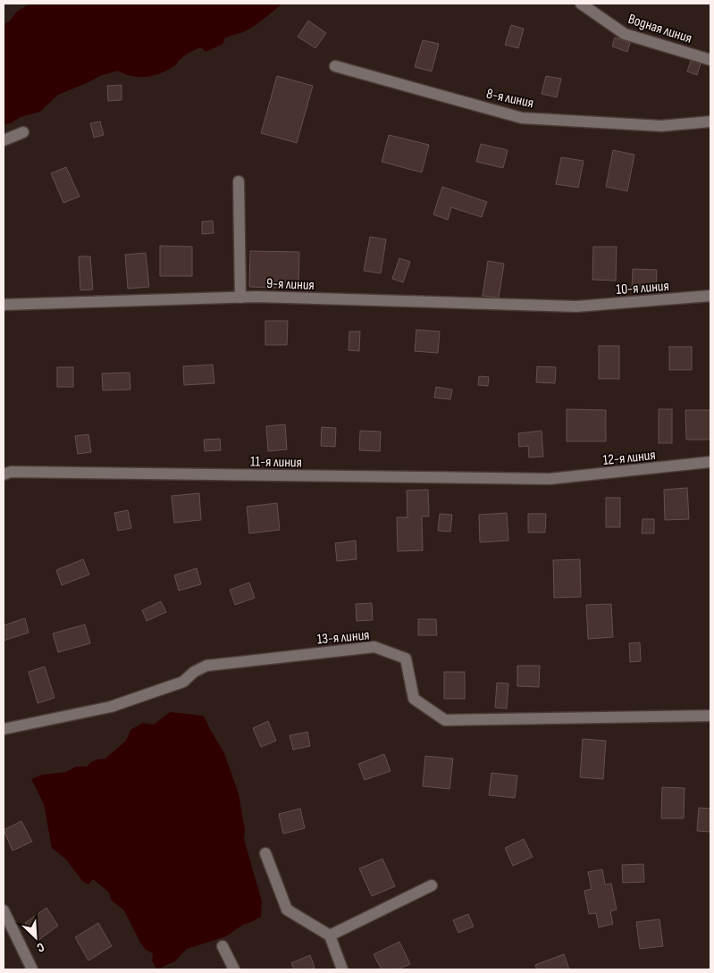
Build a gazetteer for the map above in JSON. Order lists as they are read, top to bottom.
{
  "streets": {
    "street": [
      "Водная линия",
      "8-я линия",
      "9-я линия",
      "10-я линия",
      "12-я линия",
      "11-я линия",
      "13-я линия"
    ]
  },
  "crossings": [
    ["9-я линия", "10-я линия"],
    ["12-я линия", "11-я линия"]
  ],
  "north": "bottom right"
}
